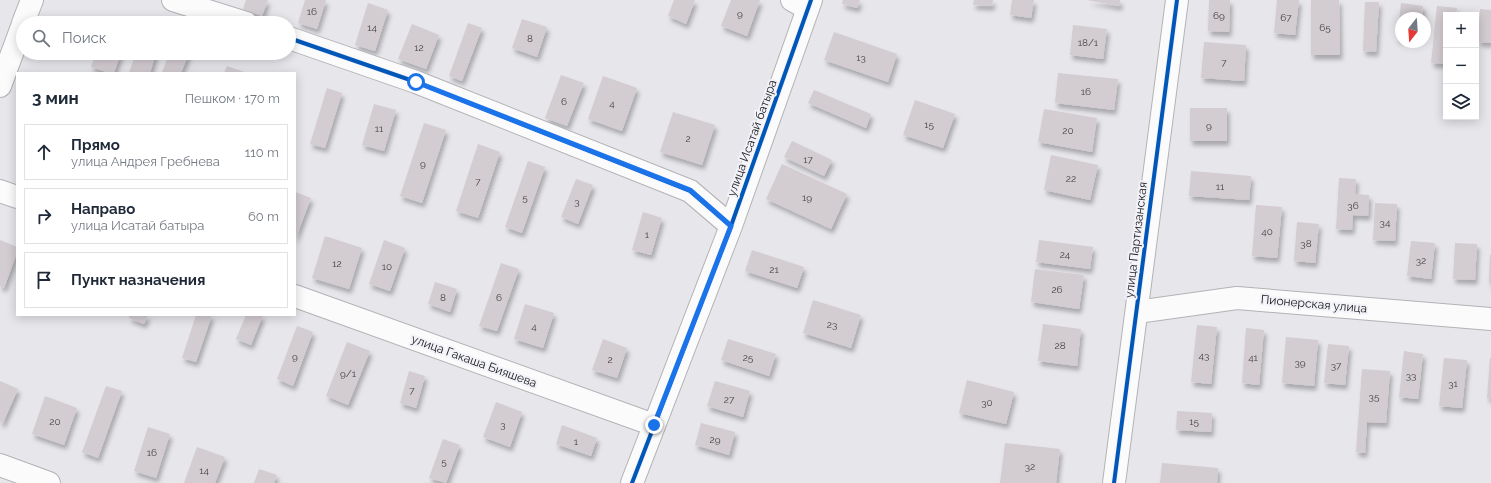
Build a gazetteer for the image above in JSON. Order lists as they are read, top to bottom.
{
  "streets": {
    "street": [
      "улица Исатай батыра",
      "улица Партизанская",
      "Пионерская улица",
      "улица Гакаша Бияшева"
    ]
  },
  "crossings": [
    ["улица Исатай батыра", "улица Гакаша Бияшева"],
    ["улица Партизанская", "Пионерская улица"]
  ],
  "house_numbers": [
    "16",
    "9",
    "69",
    "67",
    "14",
    "65",
    "8",
    "18/1",
    "12",
    "13",
    "7",
    "16",
    "6",
    "4",
    "15",
    "9",
    "11",
    "20",
    "2",
    "17",
    "9",
    "22",
    "7",
    "11",
    "5",
    "19",
    "3",
    "36",
    "34",
    "40",
    "1",
    "38",
    "24",
    "32",
    "12",
    "10",
    "21",
    "26",
    "8",
    "6",
    "23",
    "4",
    "28",
    "43",
    "9",
    "25",
    "41",
    "2",
    "39",
    "37",
    "9/1",
    "33",
    "31",
    "7",
    "35",
    "27",
    "30",
    "20",
    "15",
    "3",
    "29",
    "1",
    "16",
    "5",
    "32",
    "14"
  ],
  "north": "bottom",
  "page": {
    "map_buttons": ["+", "−"],
    "search": "Поиск",
    "heading": ["3 мин", "Пешком · 170 m"],
    "list": [
      ["Прямо", "улица Андрея Гребнева", "110 m"],
      ["Направо", "улица Исатай батыра", "60 m"],
      "Пункт назначения"
    ]
  }
}
